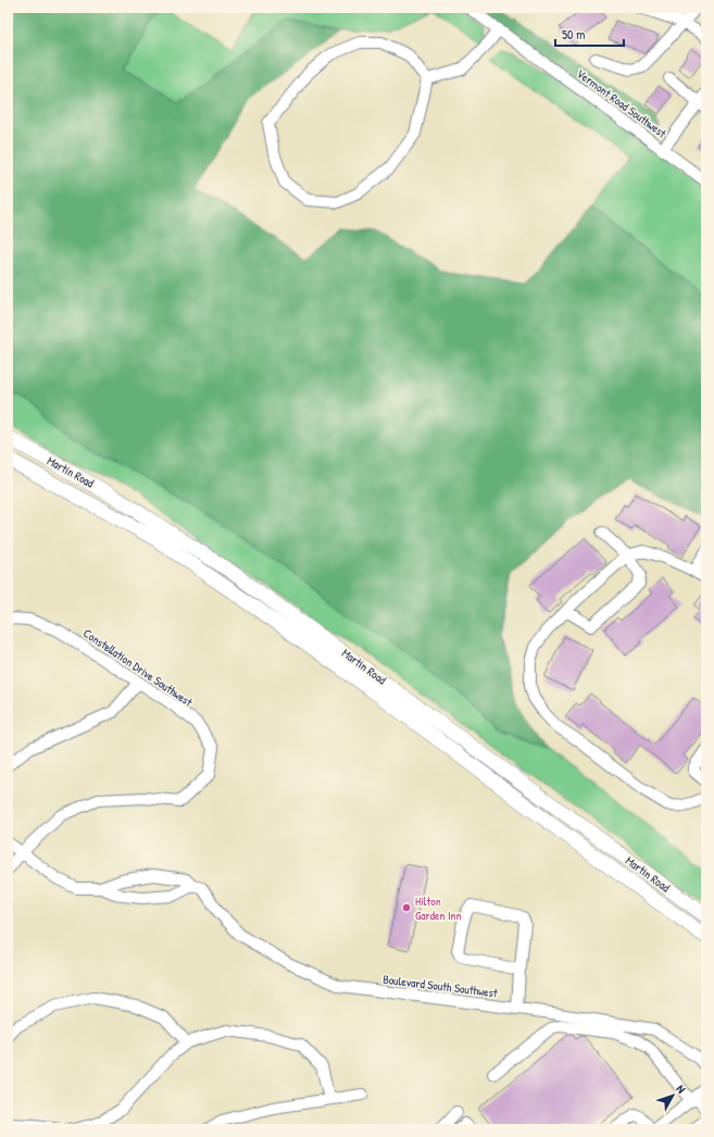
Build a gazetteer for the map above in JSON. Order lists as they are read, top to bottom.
{
  "streets": {
    "main road": ["Martin Road"],
    "street": ["Vermont Road Southwest", "Constellation Drive Southwest", "Boulevard South Southwest"]
  },
  "places": ["Hilton Garden Inn"],
  "scale_bar": "50 m",
  "north": "top right"
}
